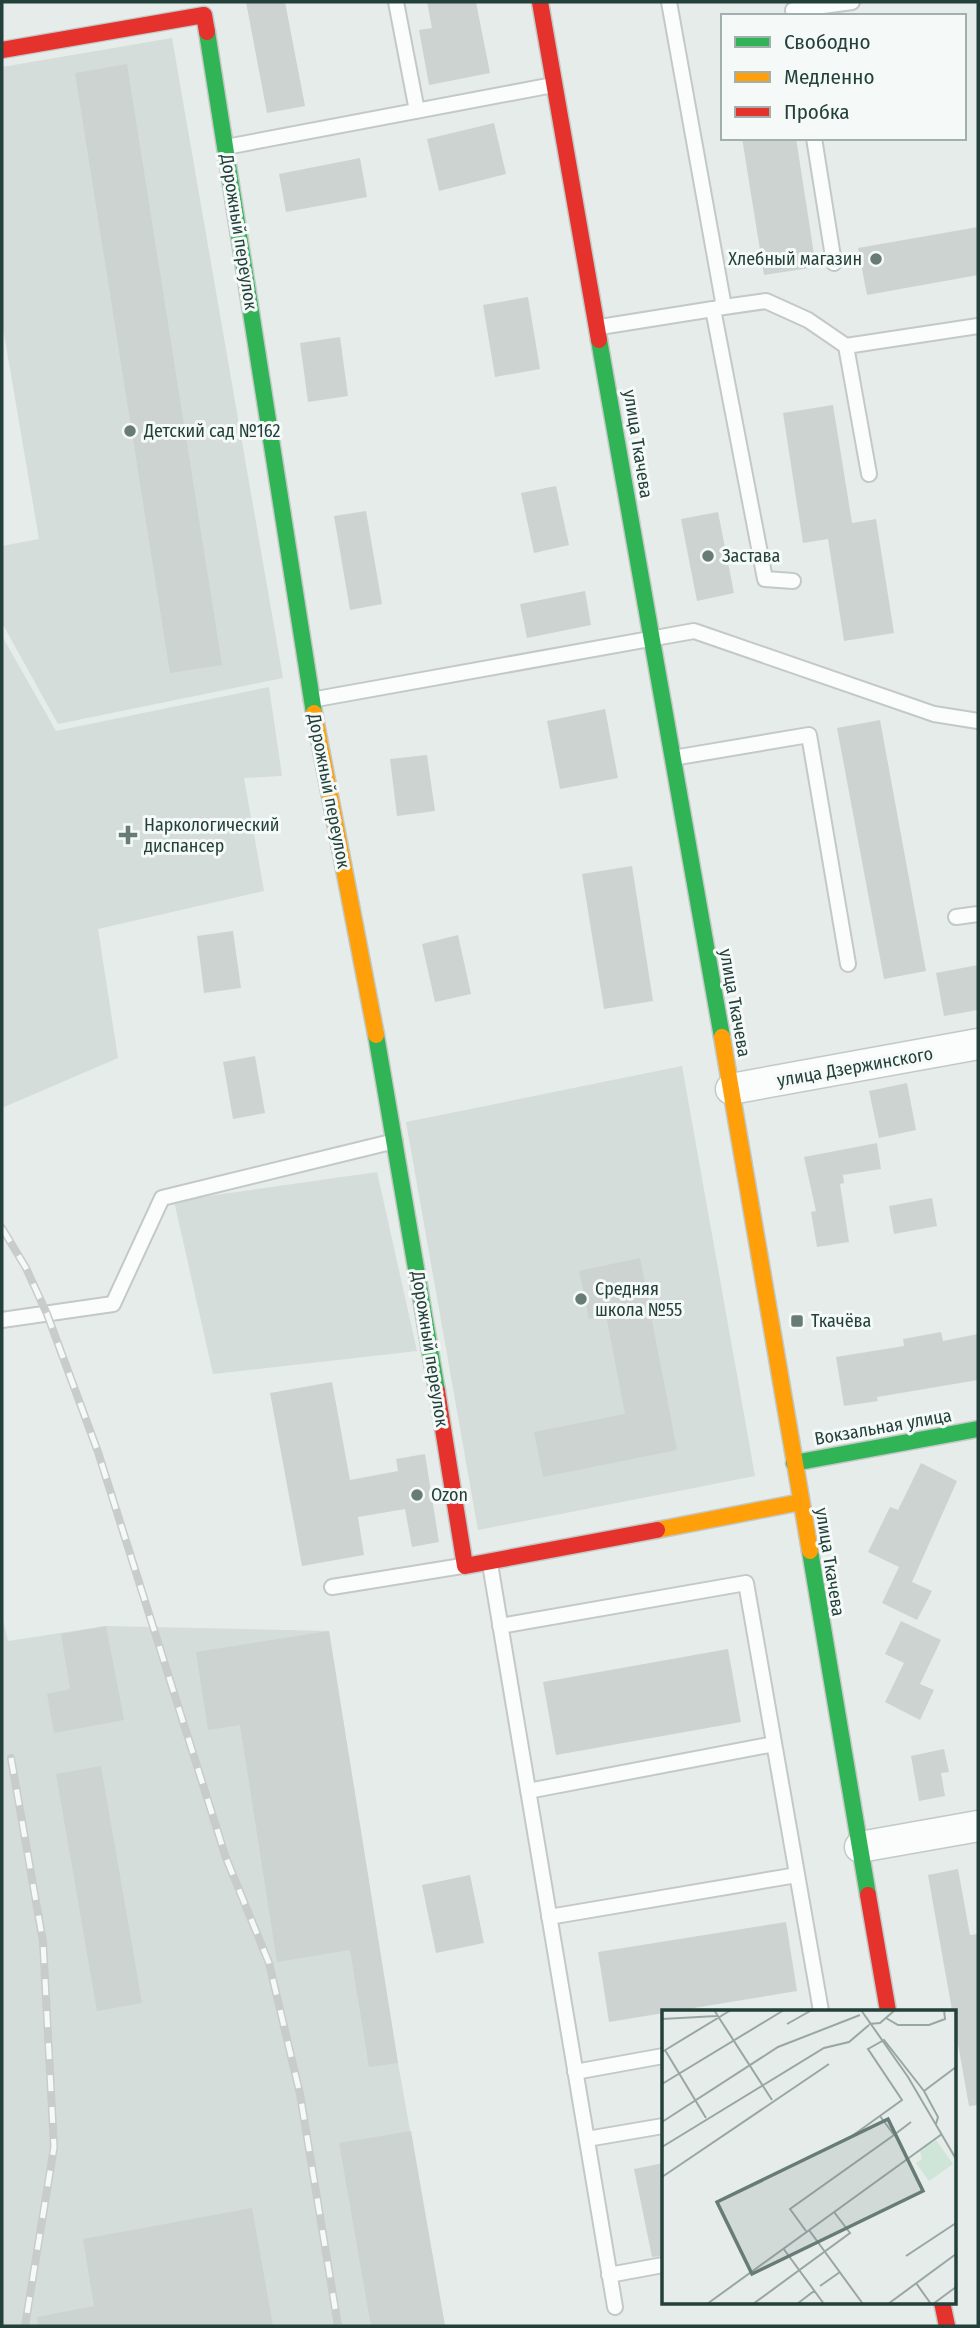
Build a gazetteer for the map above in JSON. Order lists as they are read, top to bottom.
{
  "streets": {
    "street": [
      "Дорожный переулок",
      "улица Ткачева",
      "улица Дзержинского",
      "Вокзальная улица"
    ]
  },
  "crossings": [
    ["улица Ткачева", "улица Дзержинского"],
    ["улица Ткачева", "Вокзальная улица"]
  ],
  "places": {
    "other": [
      "Хлебный магазин",
      "Детский сад №162",
      "Застава",
      "Средняя школа №55",
      "Ozon"
    ],
    "health": ["Наркологический диспансер"],
    "transit": ["Ткачёва"]
  },
  "legend": ["Свободно", "Медленно", "Пробка"]
}
